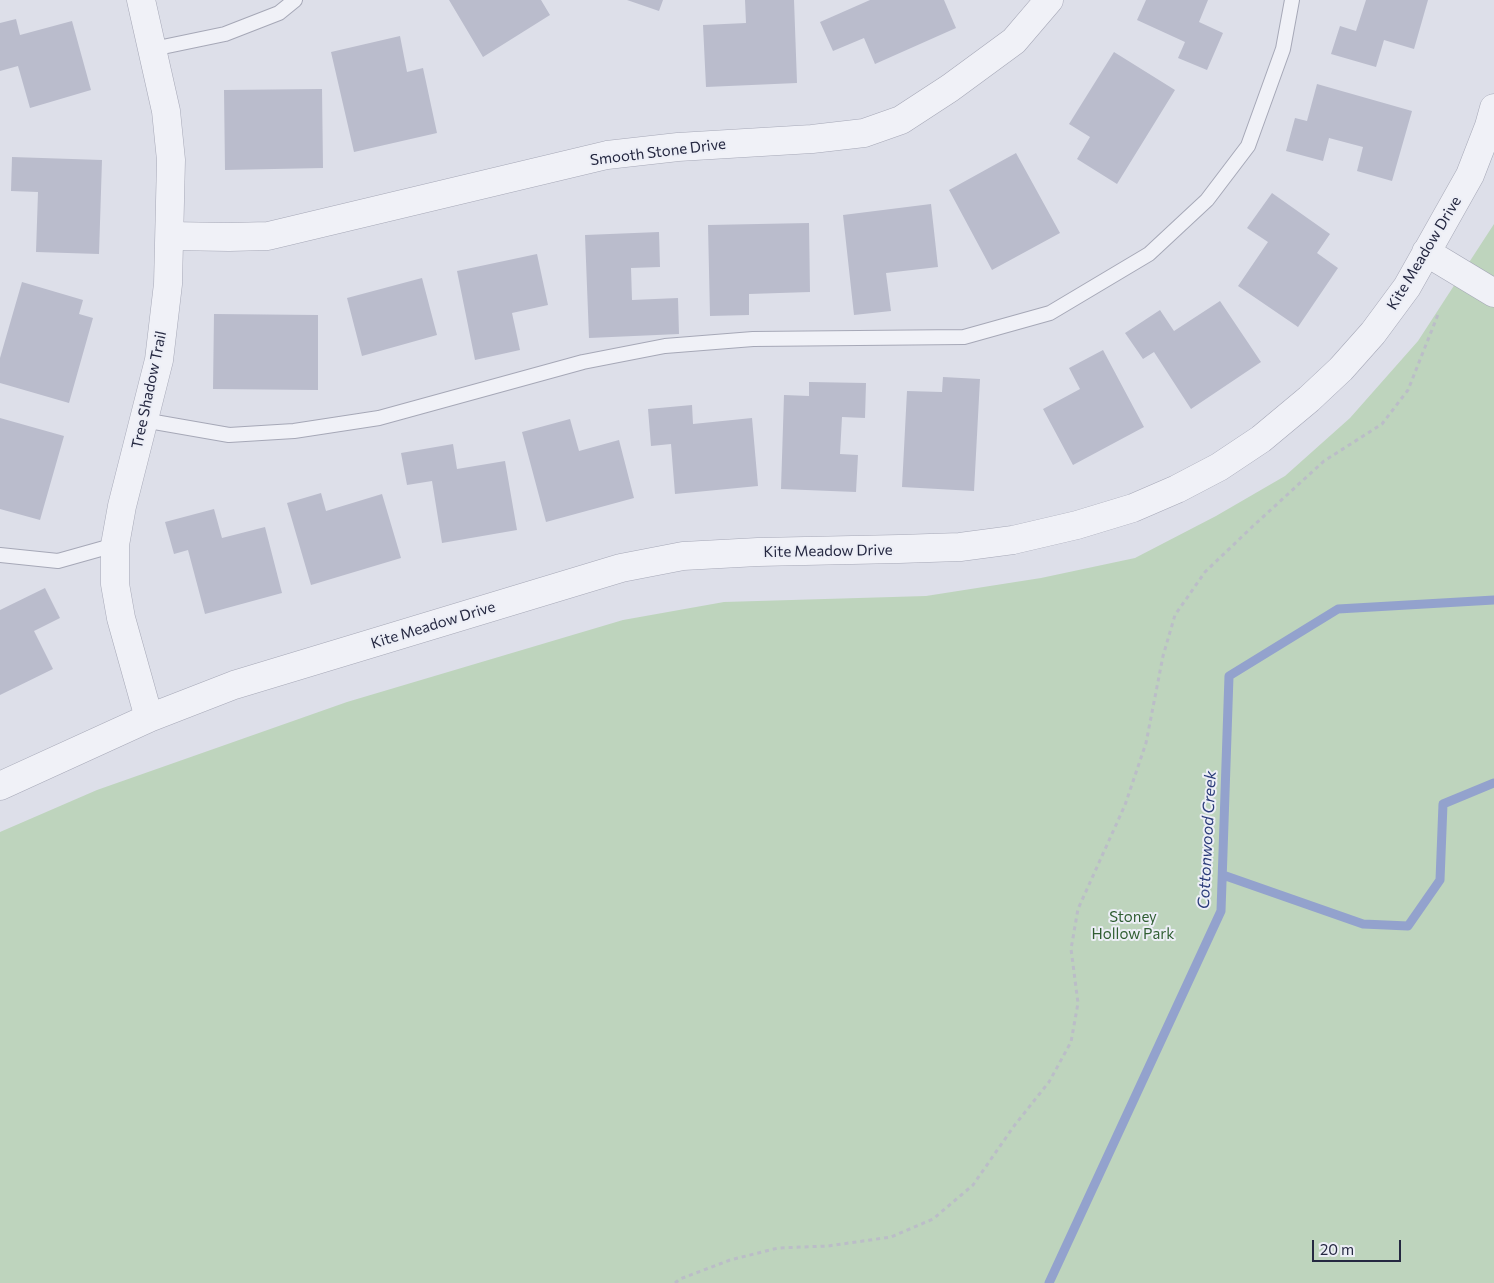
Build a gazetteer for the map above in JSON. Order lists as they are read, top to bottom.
{
  "streets": {
    "street": ["Smooth Stone Drive", "Kite Meadow Drive", "Tree Shadow Trail"]
  },
  "crossings": [
    ["Smooth Stone Drive", "Tree Shadow Trail"],
    ["Kite Meadow Drive", "Tree Shadow Trail"]
  ],
  "water": ["Cottonwood Creek"],
  "parks": ["Stoney Hollow Park"],
  "scale_bar": "20 m"
}
